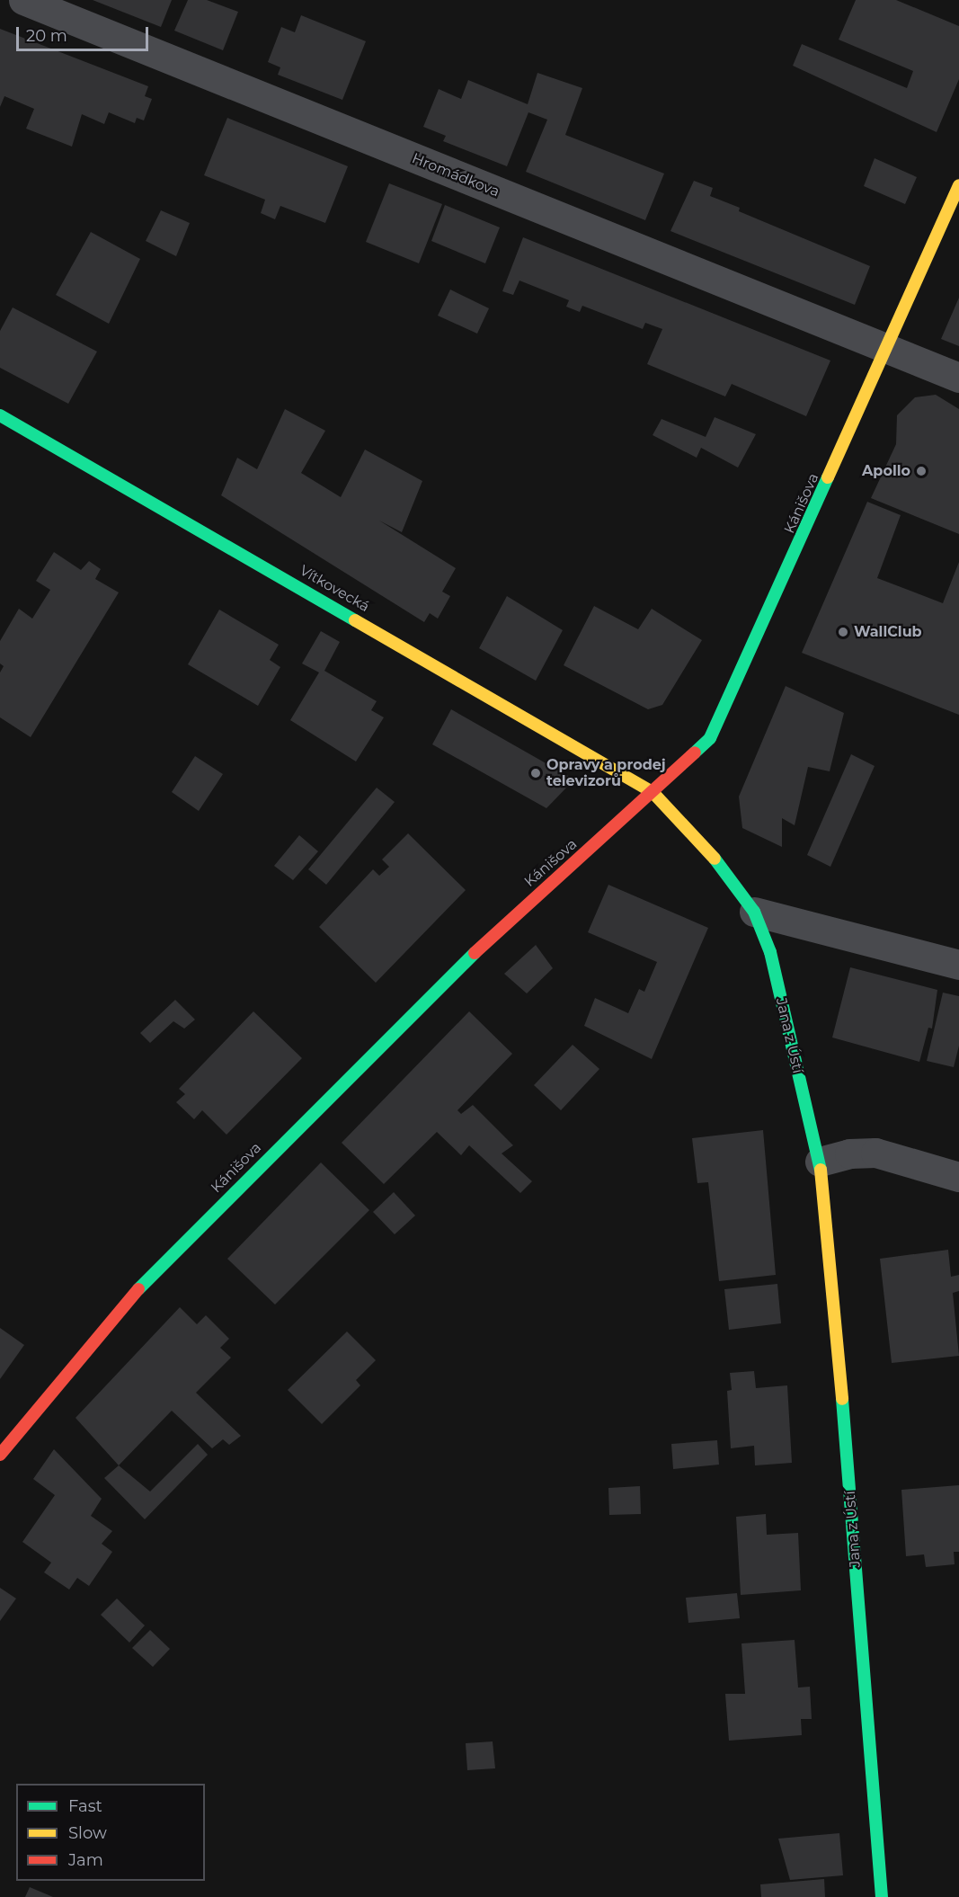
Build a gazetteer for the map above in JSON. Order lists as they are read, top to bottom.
{
  "streets": {
    "street": [
      "Hromádkova",
      "Kánišova",
      "Vítkovecká",
      "Jana z Ústí"
    ]
  },
  "crossings": [
    ["Hromádkova", "Kánišova"],
    ["Kánišova", "Vítkovecká"],
    ["Kánišova", "Jana z Ústí"],
    ["Vítkovecká", "Jana z Ústí"]
  ],
  "places": ["Apollo", "WallClub", "Opravy a prodej televizorů"],
  "legend": ["Fast", "Slow", "Jam"],
  "scale_bar": "20 m"
}
